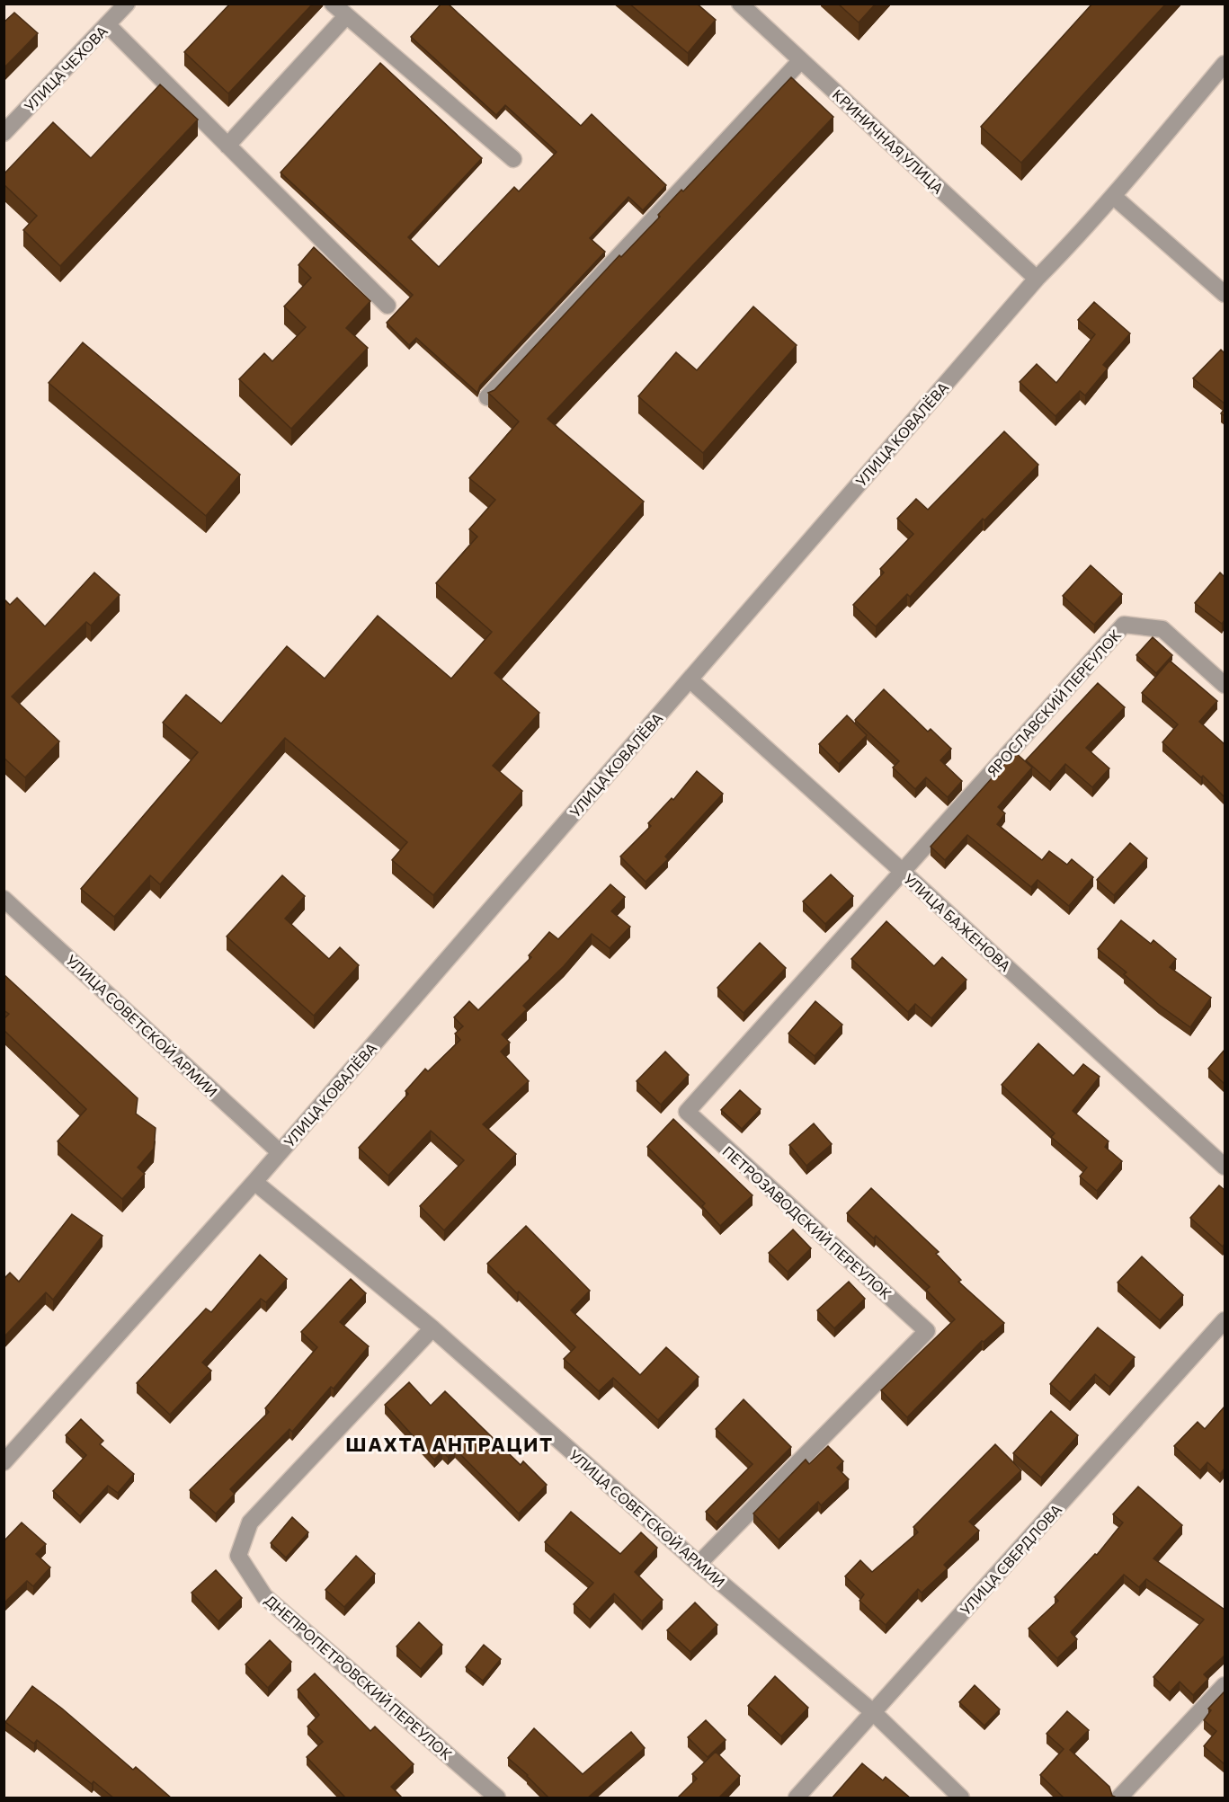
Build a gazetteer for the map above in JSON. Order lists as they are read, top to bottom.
{
  "streets": {
    "street": [
      "УЛИЦА ЧЕХОВА",
      "КРИНИЧНАЯ УЛИЦА",
      "УЛИЦА КОВАЛЁВА",
      "ЯРОСЛАВСКИЙ ПЕРЕУЛОК",
      "УЛИЦА БАЖЕНОВА",
      "УЛИЦА СОВЕТСКОЙ АРМИИ",
      "ПЕТРОЗАВОДСКИЙ ПЕРЕУЛОК",
      "УЛИЦА СВЕРДЛОВА",
      "ДНЕПРОПЕТРОВСКИЙ ПЕРЕУЛОК"
    ]
  },
  "crossings": [
    ["КРИНИЧНАЯ УЛИЦА", "УЛИЦА КОВАЛЁВА"],
    ["УЛИЦА КОВАЛЁВА", "УЛИЦА БАЖЕНОВА"],
    ["УЛИЦА КОВАЛЁВА", "УЛИЦА СОВЕТСКОЙ АРМИИ"],
    ["ЯРОСЛАВСКИЙ ПЕРЕУЛОК", "УЛИЦА БАЖЕНОВА"],
    ["ЯРОСЛАВСКИЙ ПЕРЕУЛОК", "ПЕТРОЗАВОДСКИЙ ПЕРЕУЛОК"],
    ["УЛИЦА БАЖЕНОВА", "ПЕТРОЗАВОДСКИЙ ПЕРЕУЛОК"],
    ["УЛИЦА СОВЕТСКОЙ АРМИИ", "ПЕТРОЗАВОДСКИЙ ПЕРЕУЛОК"],
    ["УЛИЦА СОВЕТСКОЙ АРМИИ", "УЛИЦА СВЕРДЛОВА"],
    ["УЛИЦА СОВЕТСКОЙ АРМИИ", "ДНЕПРОПЕТРОВСКИЙ ПЕРЕУЛОК"]
  ],
  "districts": ["ШАХТА АНТРАЦИТ"]
}
